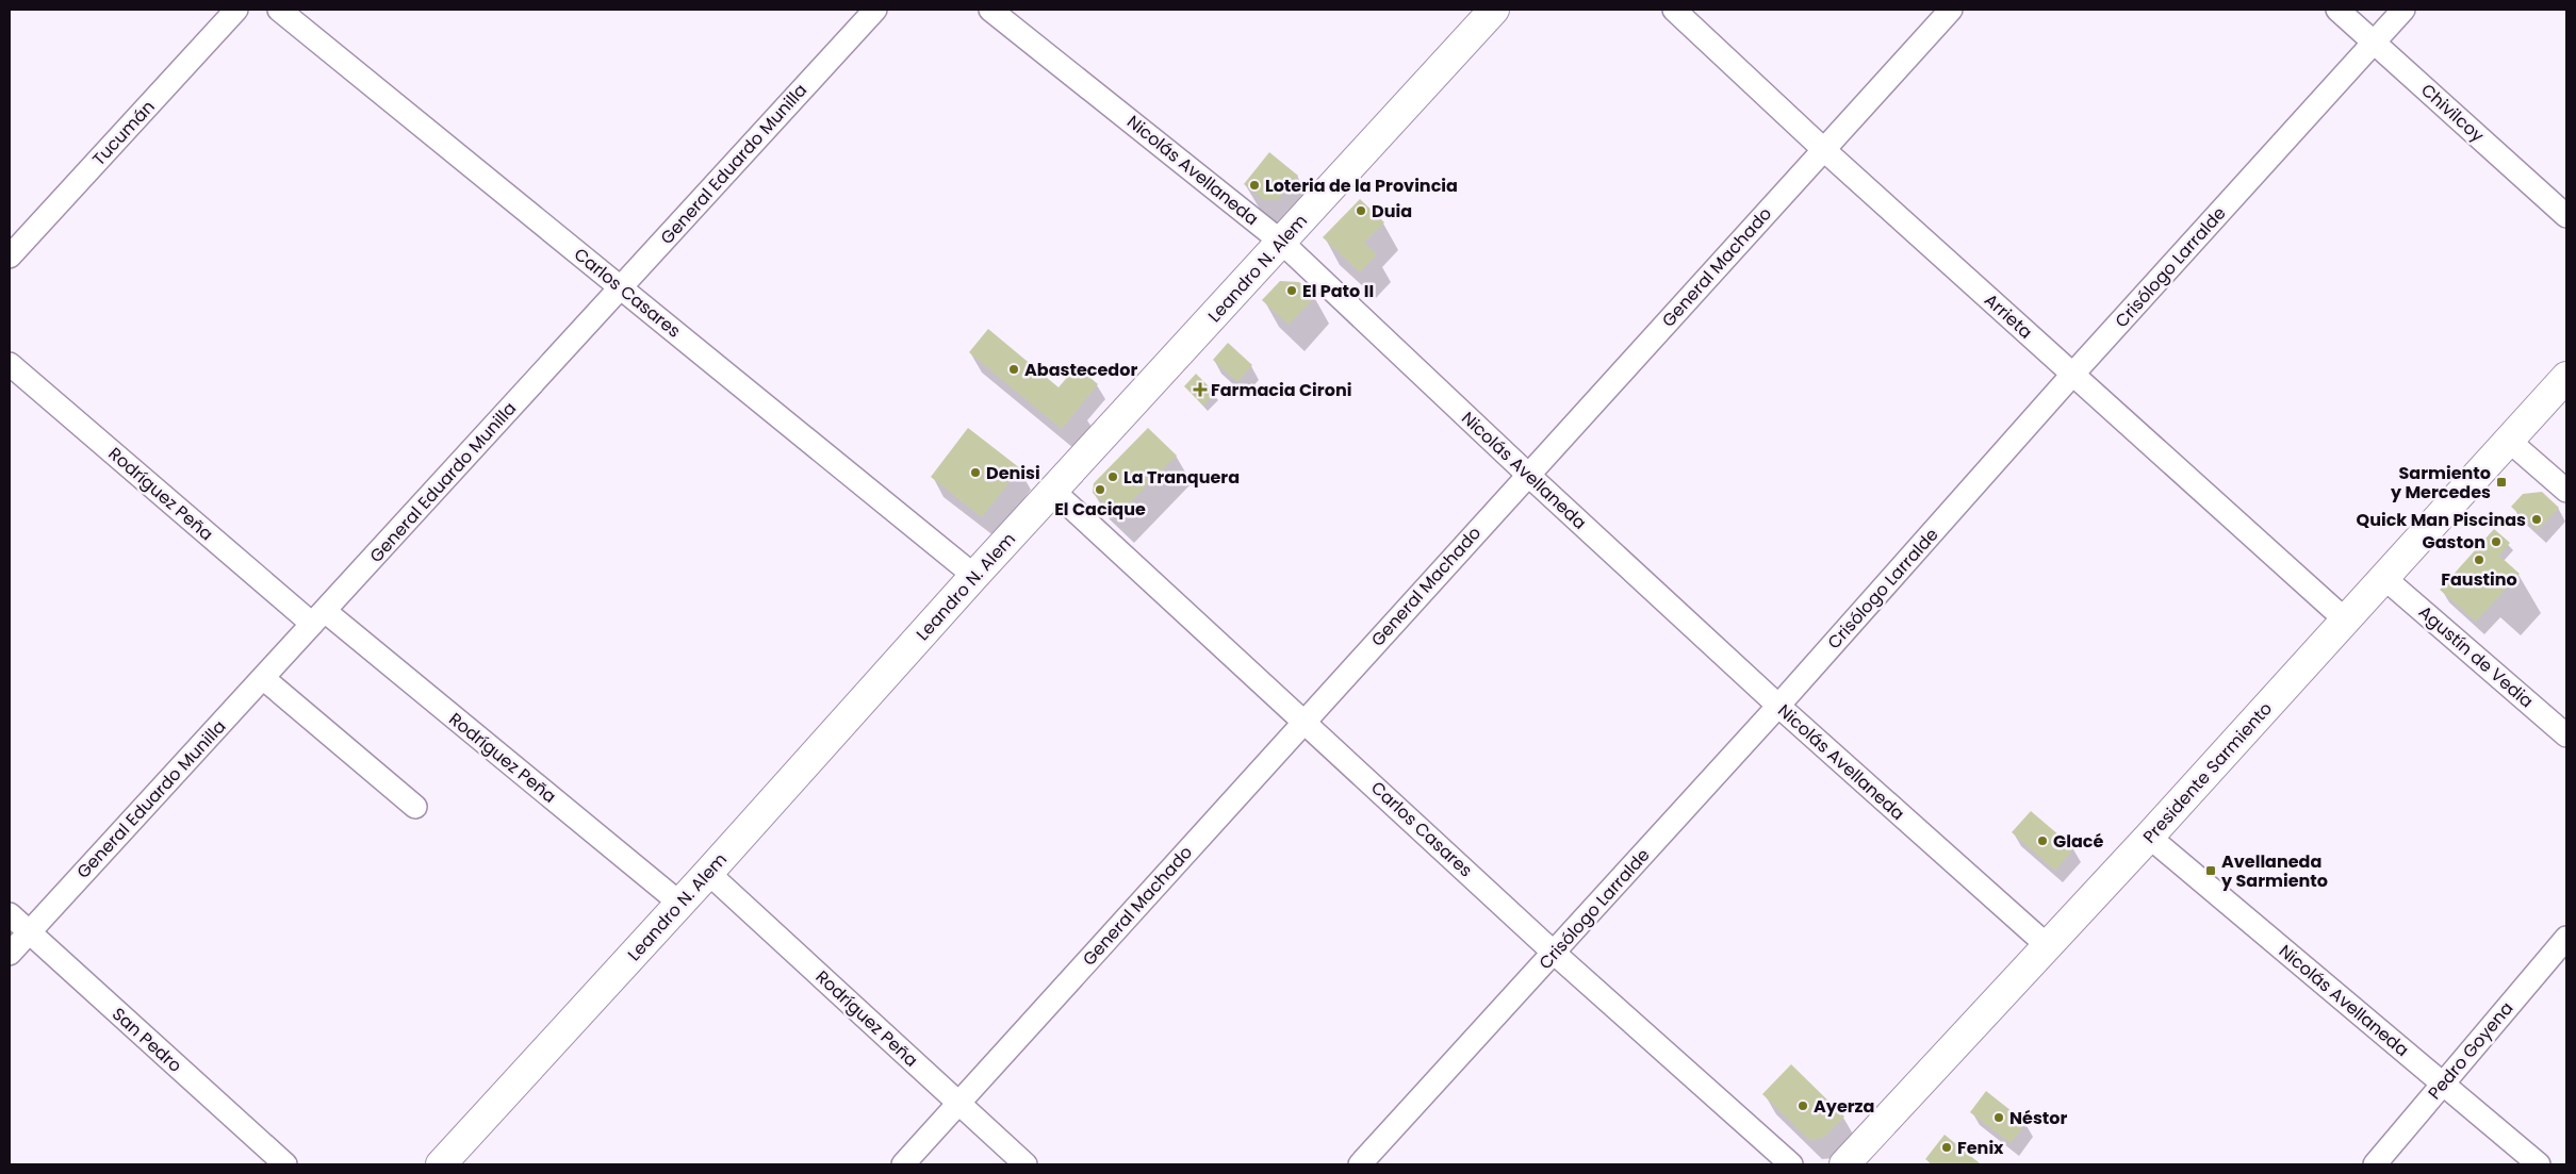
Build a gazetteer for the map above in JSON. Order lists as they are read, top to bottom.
{
  "streets": {
    "street": [
      "Chivilcoy",
      "Tucumán",
      "General Eduardo Munilla",
      "Nicolás Avellaneda",
      "General Machado",
      "Crisólogo Larralde",
      "Leandro N. Alem",
      "Carlos Casares",
      "Arrieta",
      "Rodríguez Peña",
      "Agustín de Vedia",
      "Presidente Sarmiento",
      "San Pedro",
      "Pedro Goyena"
    ]
  },
  "crossings": [
    ["Chivilcoy", "Crisólogo Larralde"],
    ["General Eduardo Munilla", "Carlos Casares"],
    ["General Eduardo Munilla", "Rodríguez Peña"],
    ["General Eduardo Munilla", "San Pedro"],
    ["Nicolás Avellaneda", "General Machado"],
    ["Nicolás Avellaneda", "Crisólogo Larralde"],
    ["Nicolás Avellaneda", "Leandro N. Alem"],
    ["Nicolás Avellaneda", "Presidente Sarmiento"],
    ["Nicolás Avellaneda", "Pedro Goyena"],
    ["General Machado", "Carlos Casares"],
    ["General Machado", "Arrieta"],
    ["General Machado", "Rodríguez Peña"],
    ["Crisólogo Larralde", "Carlos Casares"],
    ["Crisólogo Larralde", "Arrieta"],
    ["Leandro N. Alem", "Carlos Casares"],
    ["Leandro N. Alem", "Rodríguez Peña"],
    ["Arrieta", "Presidente Sarmiento"],
    ["Agustín de Vedia", "Presidente Sarmiento"]
  ],
  "places": {
    "other": [
      "Loteria de la Provincia",
      "Duia",
      "El Pato II",
      "Abastecedor",
      "Denisi",
      "La Tranquera",
      "El Cacique",
      "Quick Man Piscinas",
      "Gaston",
      "Faustino",
      "Glacé",
      "Ayerza",
      "Néstor",
      "Fenix"
    ],
    "health": ["Farmacia Cironi"],
    "transit": ["Sarmiento y Mercedes", "Avellaneda y Sarmiento"]
  }
}
